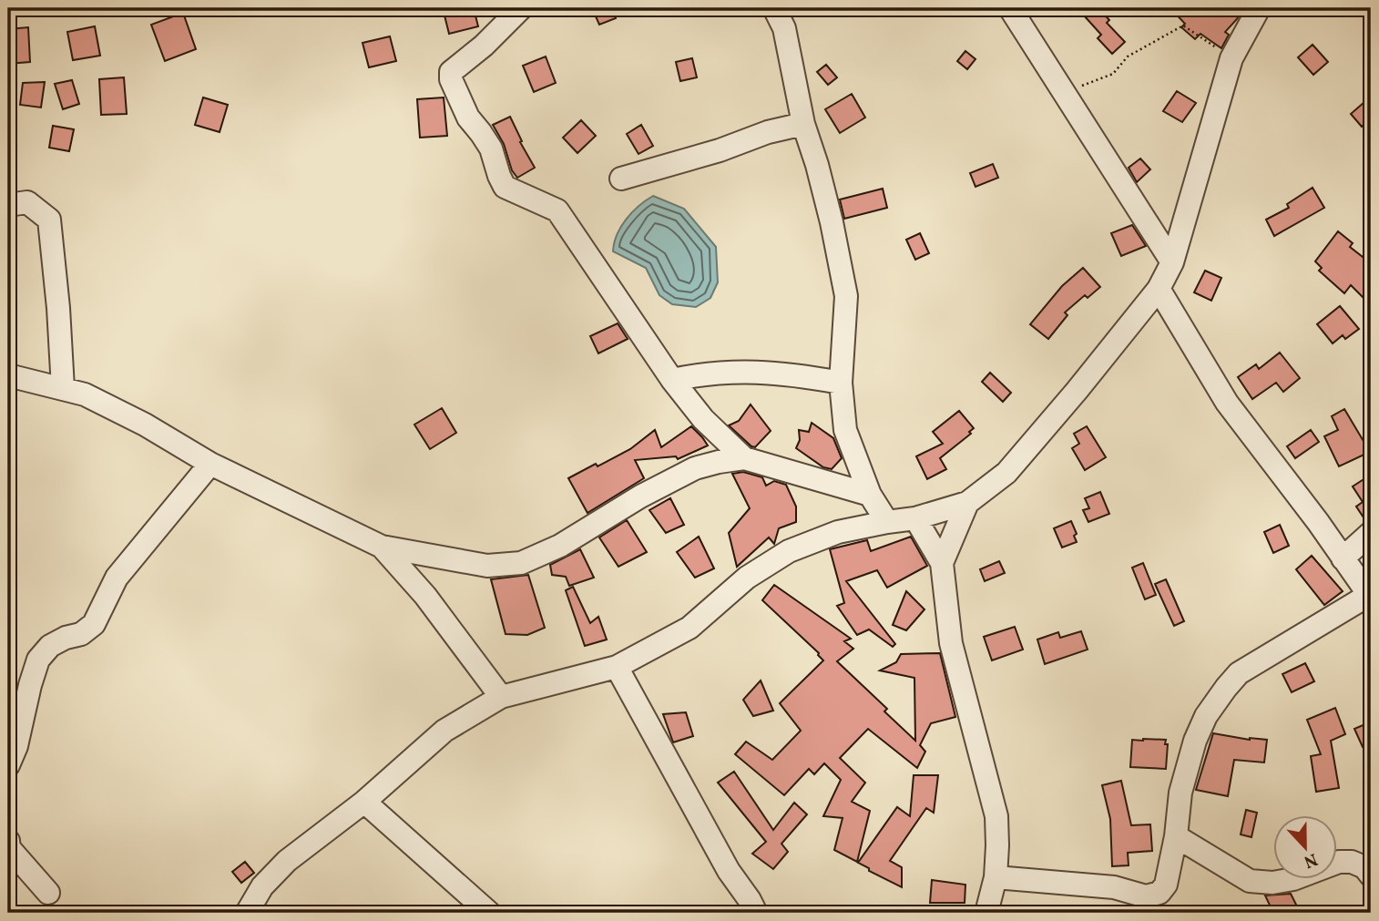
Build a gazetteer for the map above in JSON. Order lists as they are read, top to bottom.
{
  "north": "bottom"
}
